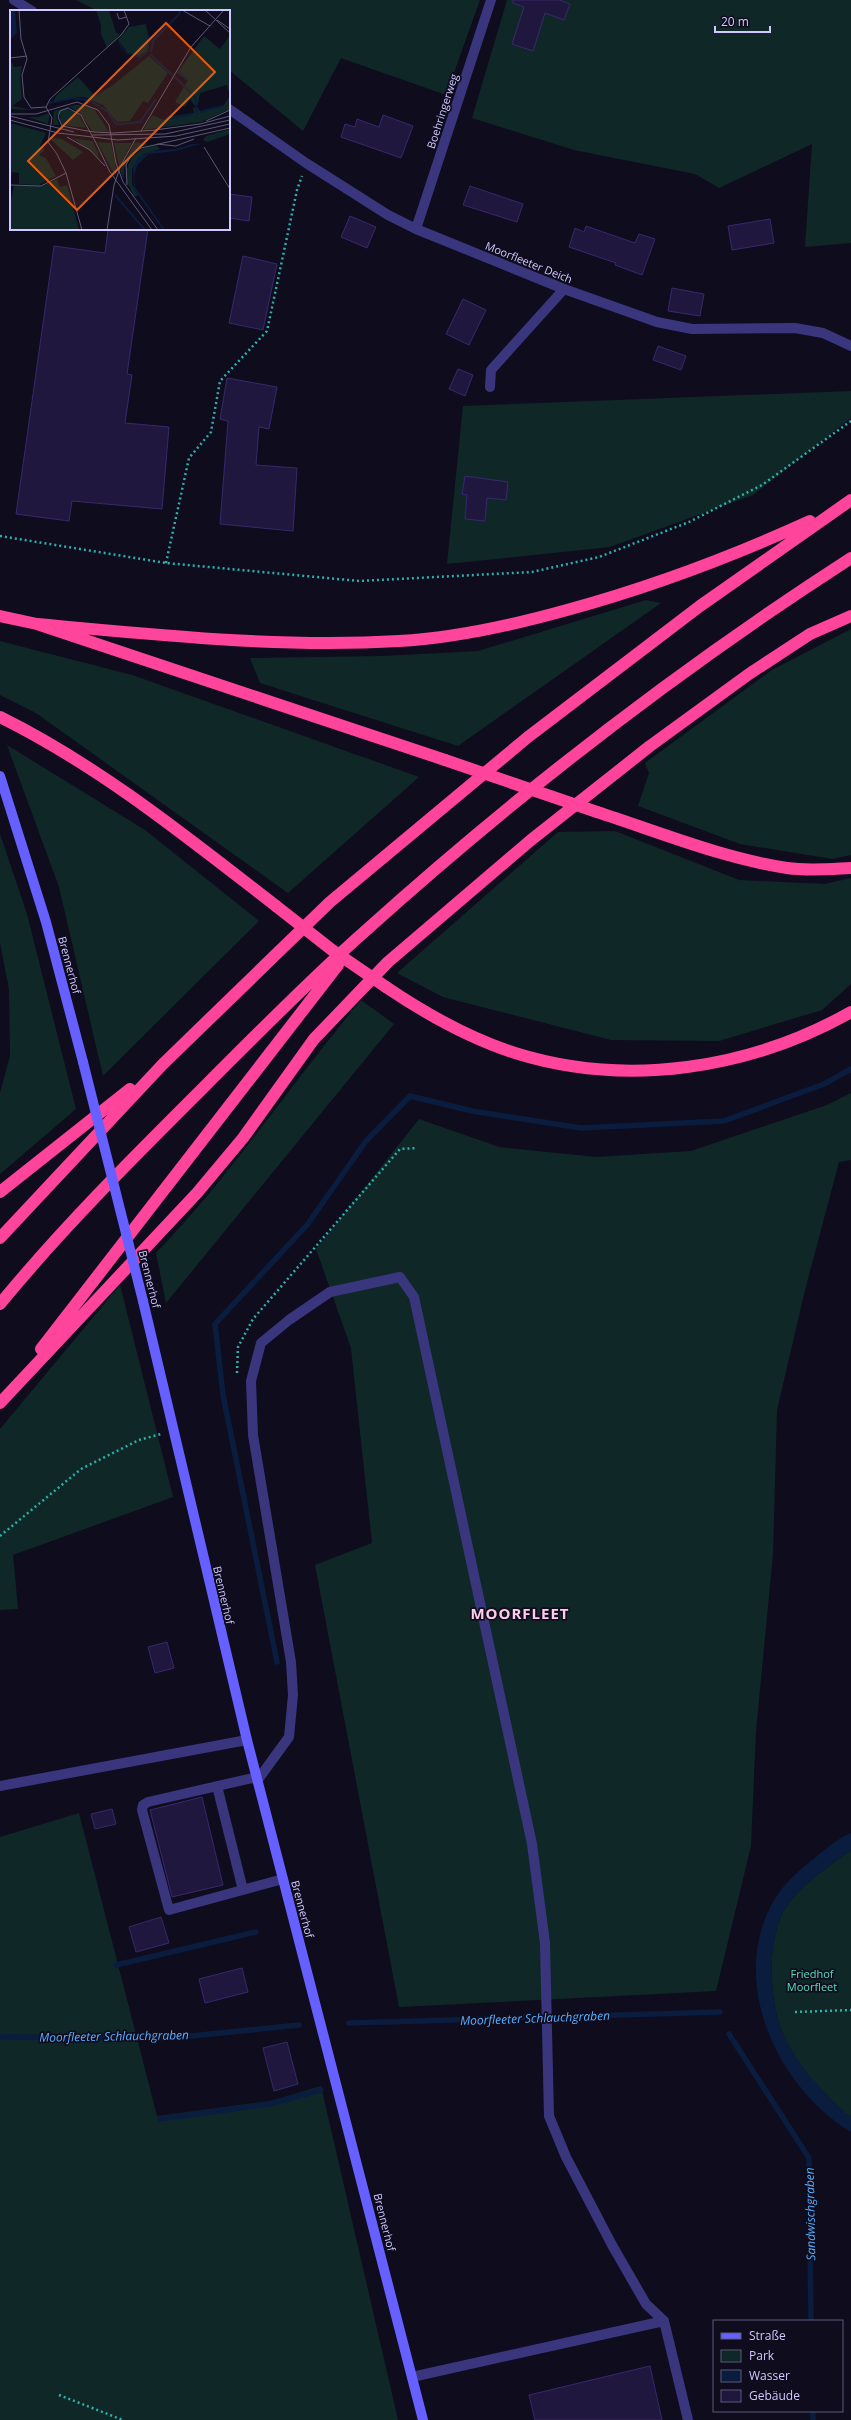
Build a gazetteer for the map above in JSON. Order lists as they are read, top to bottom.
{
  "streets": {
    "street": ["Boehringerweg", "Moorfleeter Deich", "Brennerhof"]
  },
  "crossings": [
    ["Boehringerweg", "Moorfleeter Deich"]
  ],
  "districts": ["MOORFLEET"],
  "water": ["Moorfleeter Schlauchgraben", "Sandwischgraben"],
  "parks": ["Friedhof Moorfleet"],
  "legend": [
    "Straße",
    "Park",
    "Wasser",
    "Gebäude"
  ],
  "scale_bar": "20 m"
}
